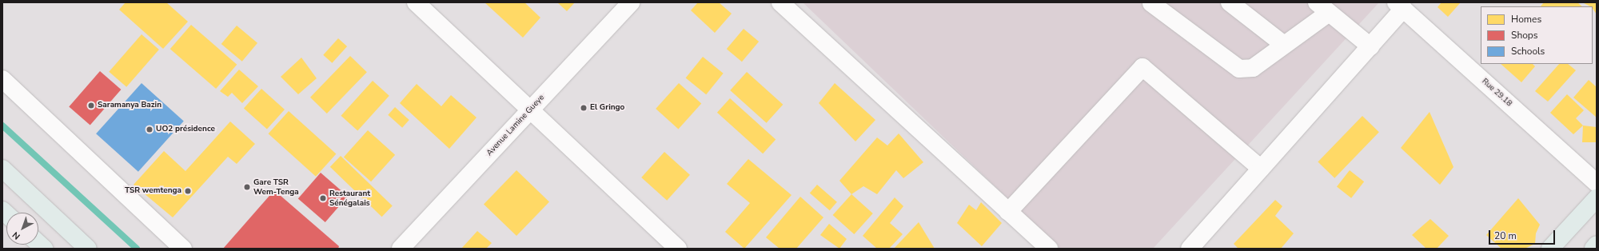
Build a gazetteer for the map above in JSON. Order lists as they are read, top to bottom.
{
  "streets": {
    "street": ["Rue 29.18", "Avenue Lamine Gueye"]
  },
  "places": [
    "Saramanya Bazin",
    "El Gringo",
    "UO2 présidence",
    "Gare TSR Wem-Tenga",
    "TSR wemtenga",
    "Restaurant Sénégalais"
  ],
  "legend": ["Homes", "Shops", "Schools"],
  "scale_bar": "20 m",
  "north": "bottom left"
}
